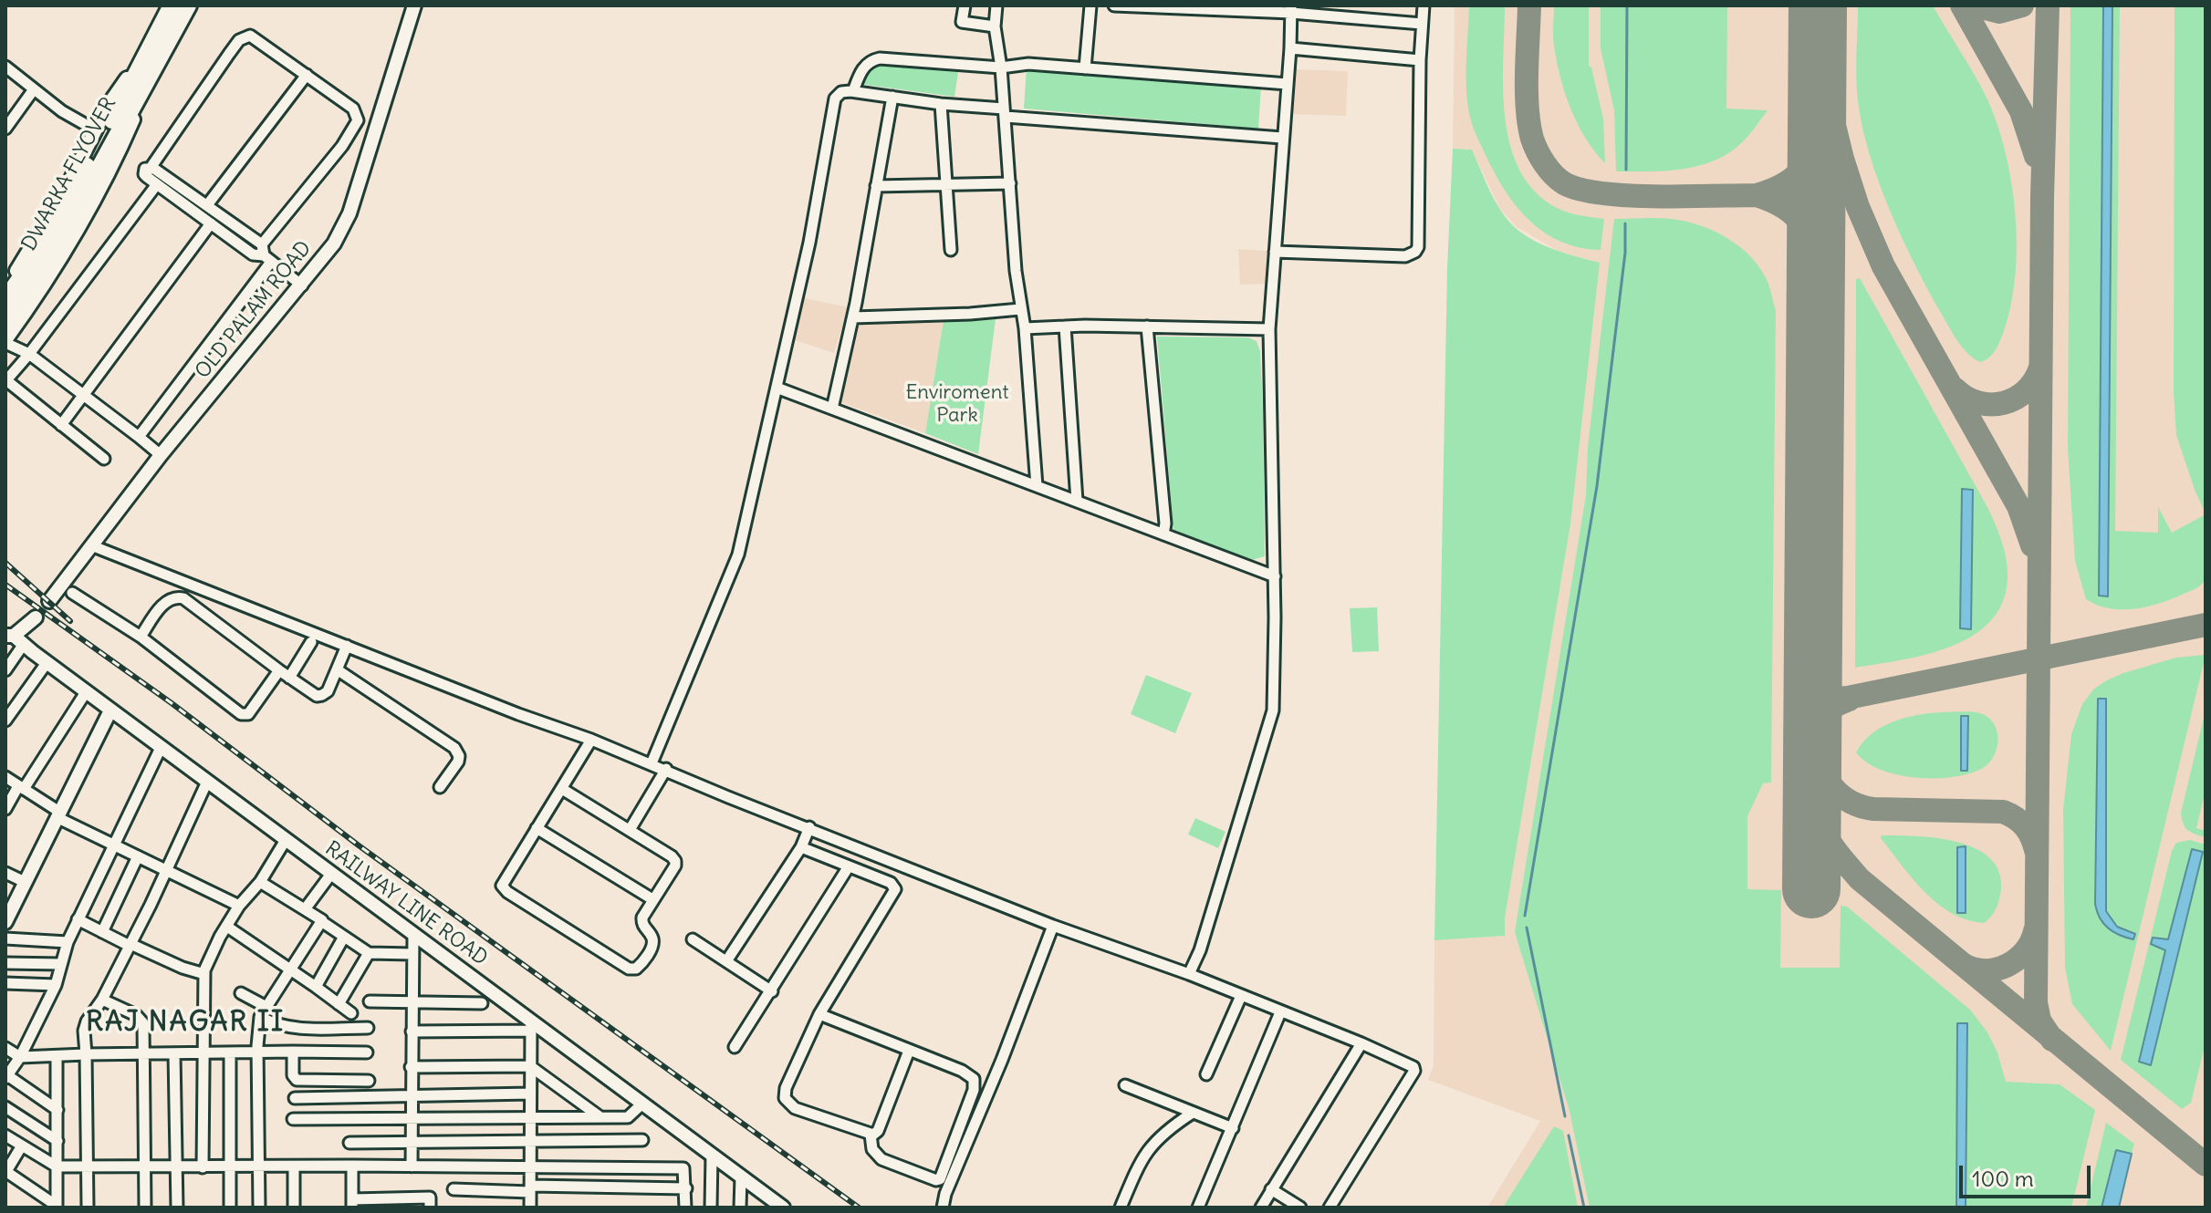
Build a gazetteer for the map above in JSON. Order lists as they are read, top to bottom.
{
  "streets": {
    "main road": ["DWARKA FLYOVER"],
    "street": ["OLD PALAM ROAD", "RAILWAY LINE ROAD"]
  },
  "districts": ["RAJ NAGAR II"],
  "parks": ["Enviroment Park"],
  "scale_bar": "100 m"
}
